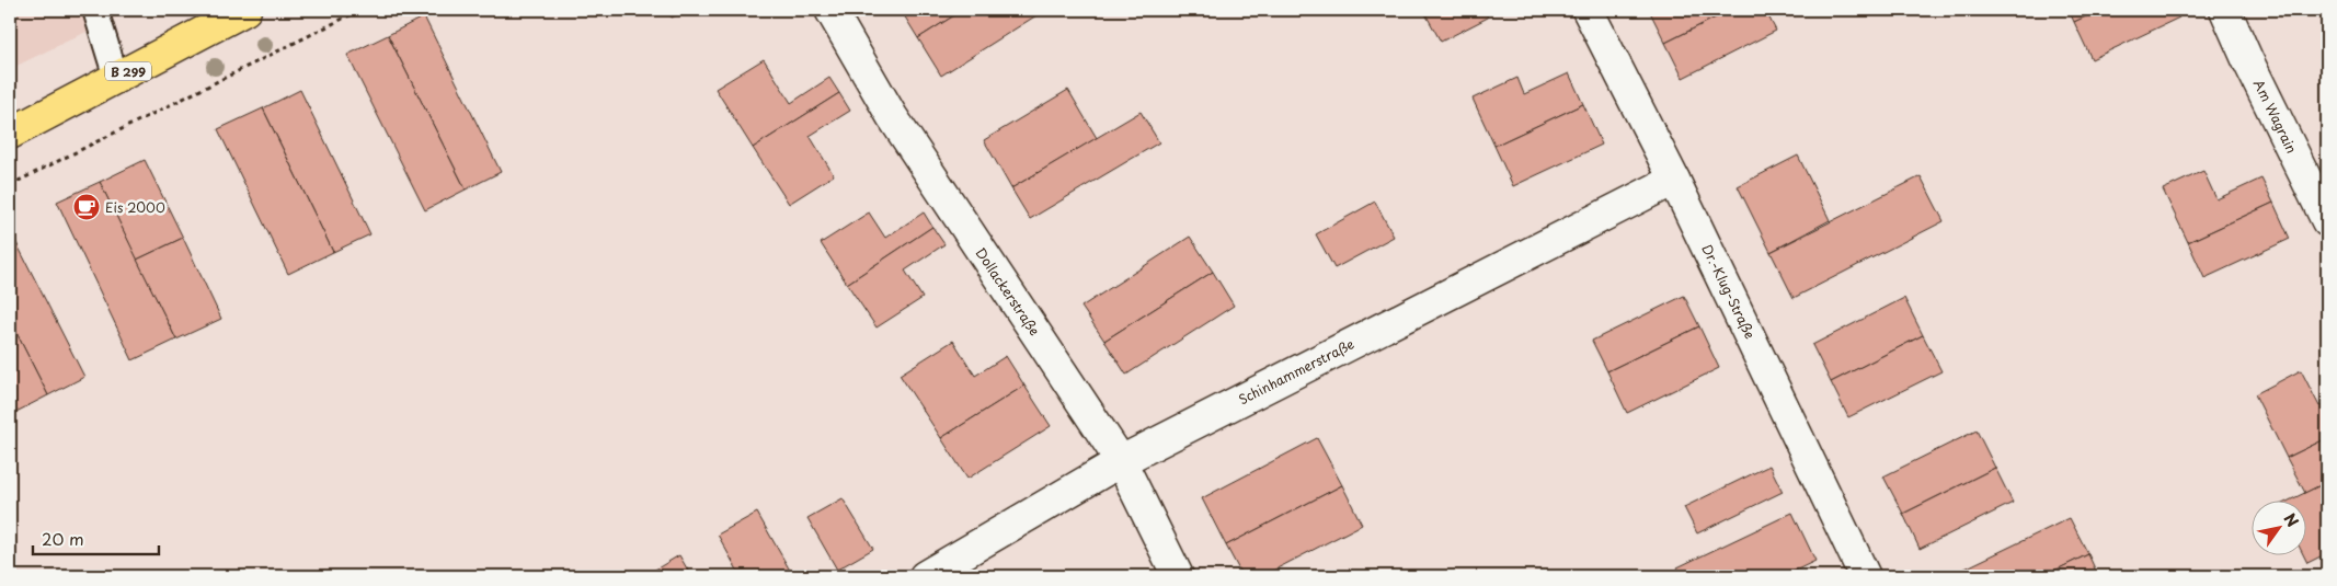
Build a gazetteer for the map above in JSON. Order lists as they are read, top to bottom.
{
  "streets": {
    "main road": ["B 299"],
    "street": [
      "Am Wagrain",
      "Dollackerstraße",
      "Dr.-Klug-Straße",
      "Schinhammerstraße"
    ]
  },
  "crossings": [
    ["Dollackerstraße", "Schinhammerstraße"],
    ["Dr.-Klug-Straße", "Schinhammerstraße"]
  ],
  "places": {
    "cafe": ["Eis 2000"]
  },
  "scale_bar": "20 m",
  "north": "top right"
}
